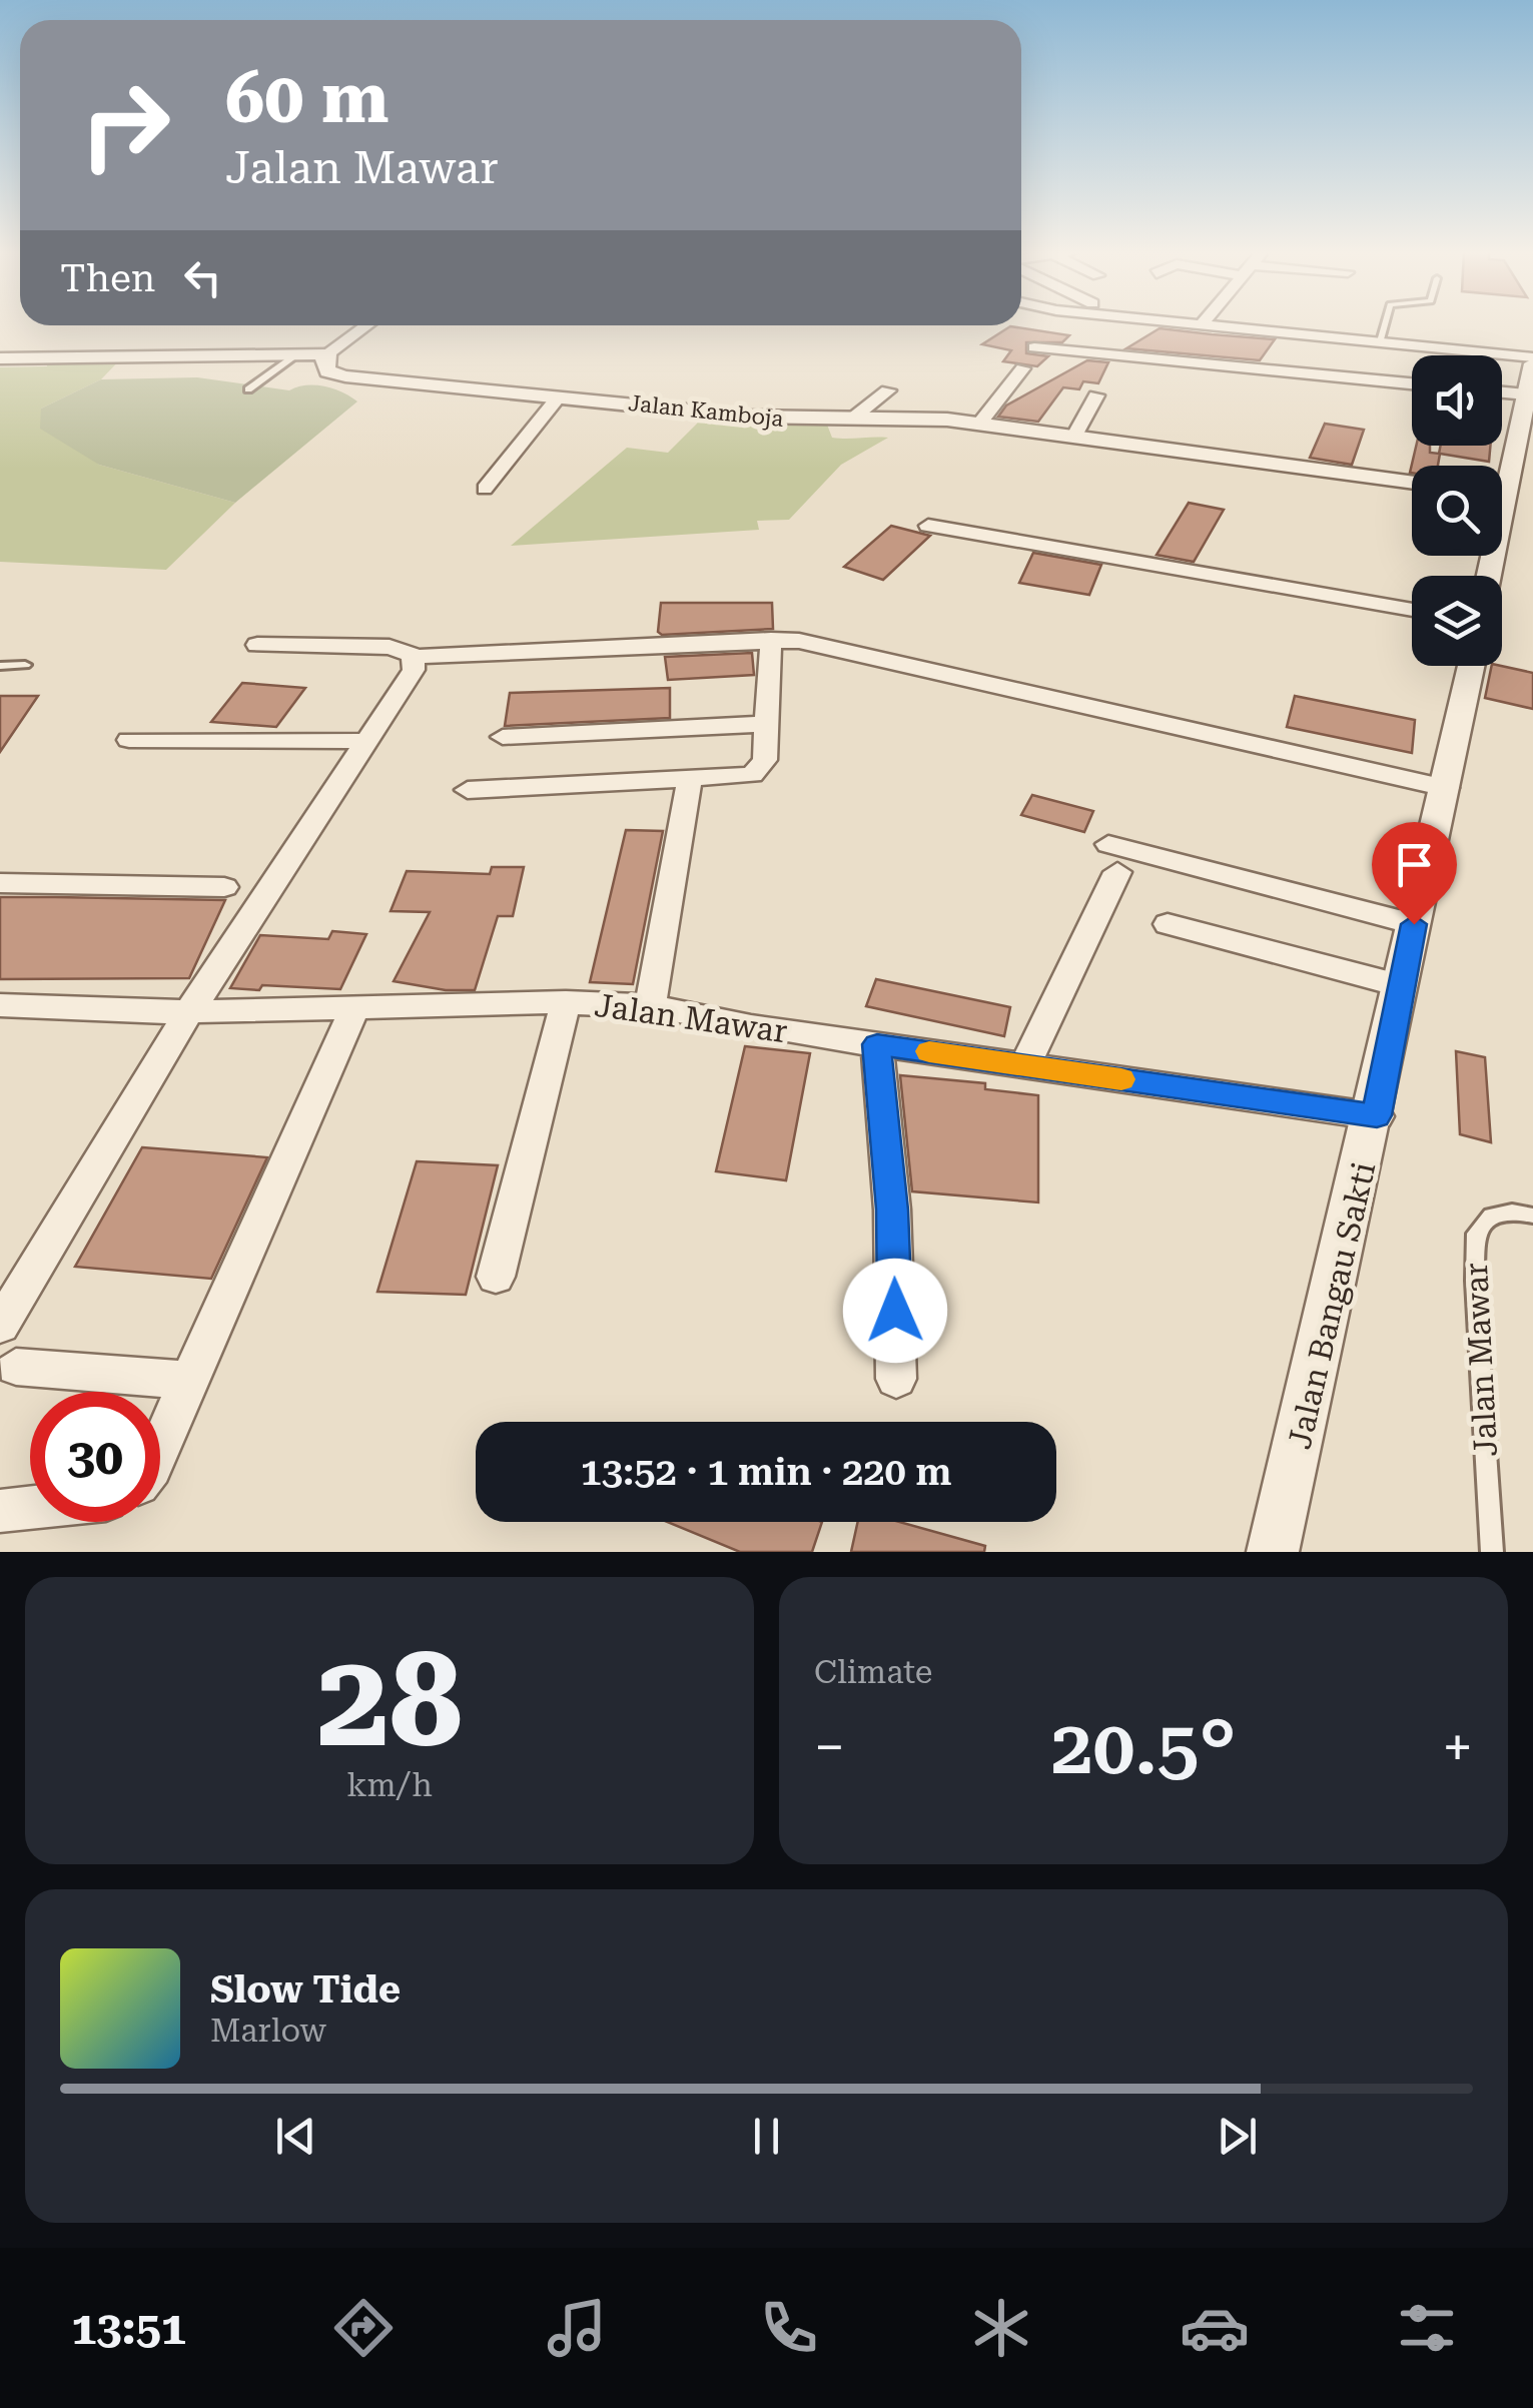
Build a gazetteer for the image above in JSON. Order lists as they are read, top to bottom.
{
  "streets": {
    "street": ["Jalan Kamboja", "Jalan Mawar", "Jalan Bangau Sakti"]
  },
  "crossings": [
    ["Jalan Mawar", "Jalan Bangau Sakti"]
  ],
  "page": {
    "turn": ["60 m", "Jalan Mawar"],
    "then": "Then",
    "limit": "30",
    "trip": "13:52 · 1 min · 220 m",
    "tile": [
      ["28", "km/h"],
      "Climate"
    ],
    "heat": ["−", "20.5°", "+"],
    "song": ["Slow Tide", "Marlow"],
    "tabs": "13:51"
  }
}
